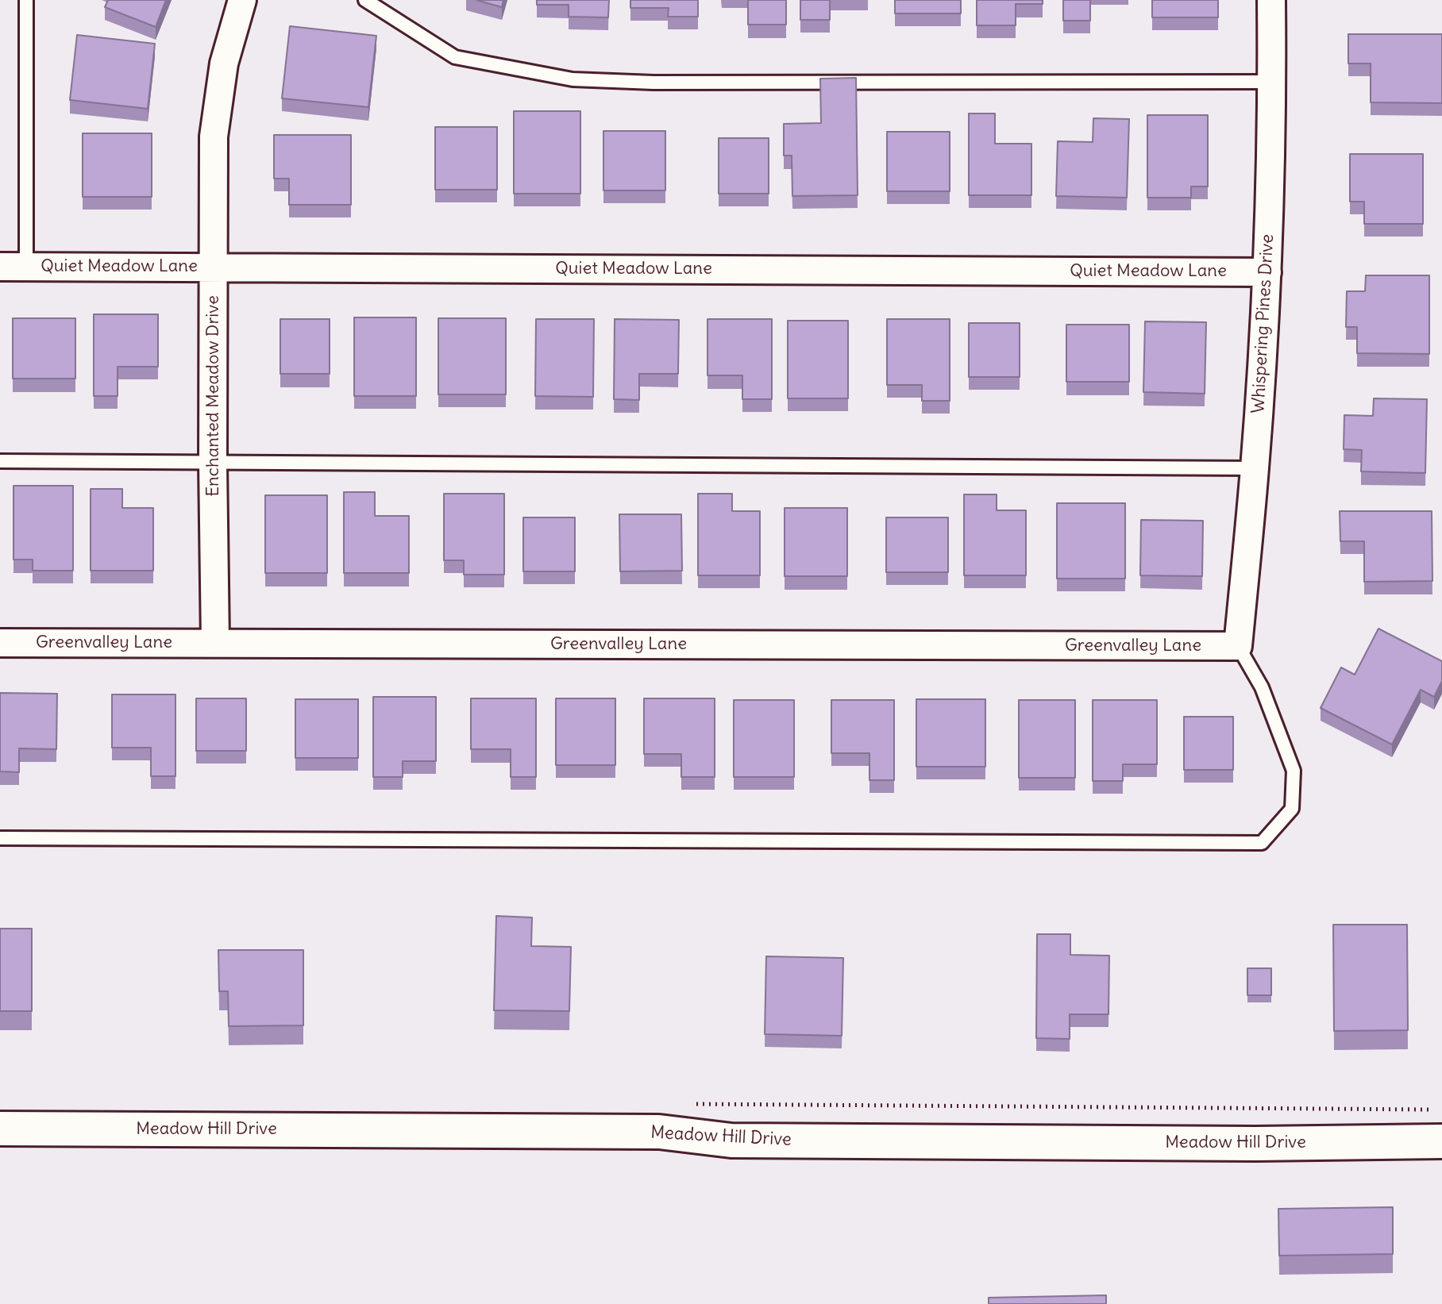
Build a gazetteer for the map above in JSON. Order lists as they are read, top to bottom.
{
  "streets": {
    "street": [
      "Quiet Meadow Lane",
      "Whispering Pines Drive",
      "Enchanted Meadow Drive",
      "Greenvalley Lane",
      "Meadow Hill Drive"
    ]
  },
  "crossings": [
    ["Quiet Meadow Lane", "Whispering Pines Drive"],
    ["Quiet Meadow Lane", "Enchanted Meadow Drive"],
    ["Whispering Pines Drive", "Greenvalley Lane"],
    ["Enchanted Meadow Drive", "Greenvalley Lane"]
  ]
}
